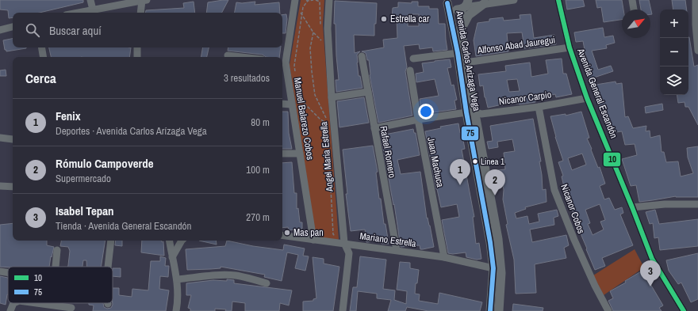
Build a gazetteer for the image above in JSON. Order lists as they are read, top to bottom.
{
  "streets": {
    "street": [
      "Alfonso Abad Jauregui",
      "Avenida Carlos Arízaga Vega",
      "Avenida General Escandón",
      "Nicanor Carpio",
      "Manuel Balarezo Cobos",
      "Rafael Romero",
      "Angel Maria Estrella",
      "Juan Machuca",
      "Nicanor Cobos",
      "Mariano Estrella"
    ]
  },
  "crossings": [
    ["Alfonso Abad Jauregui", "Avenida Carlos Arízaga Vega"],
    ["Alfonso Abad Jauregui", "Avenida General Escandón"],
    ["Avenida Carlos Arízaga Vega", "Nicanor Carpio"],
    ["Avenida Carlos Arízaga Vega", "Mariano Estrella"],
    ["Avenida General Escandón", "Nicanor Carpio"],
    ["Nicanor Carpio", "Rafael Romero"],
    ["Nicanor Carpio", "Juan Machuca"],
    ["Nicanor Carpio", "Nicanor Cobos"],
    ["Manuel Balarezo Cobos", "Mariano Estrella"],
    ["Rafael Romero", "Mariano Estrella"],
    ["Angel Maria Estrella", "Mariano Estrella"],
    ["Juan Machuca", "Mariano Estrella"]
  ],
  "places": ["Estrella car", "Linea 1", "Mas pan"],
  "lines": ["transit line 10", "transit line 75"],
  "legend": ["10", "75"],
  "north": "top right",
  "page": {
    "map_buttons": ["+", "−"],
    "search": "Buscar aquí",
    "heading": ["Cerca", "3 resultados"],
    "list": [
      {
        "mark": "1",
        "name": "Fenix",
        "note": "Deportes · Avenida Carlos Arízaga Vega",
        "value": "80 m"
      },
      {
        "mark": "2",
        "name": "Rómulo Campoverde",
        "note": "Supermercado",
        "value": "100 m"
      },
      {
        "mark": "3",
        "name": "Isabel Tepan",
        "note": "Tienda · Avenida General Escandón",
        "value": "270 m"
      }
    ],
    "pins": ["1", "2", "3"]
  }
}
